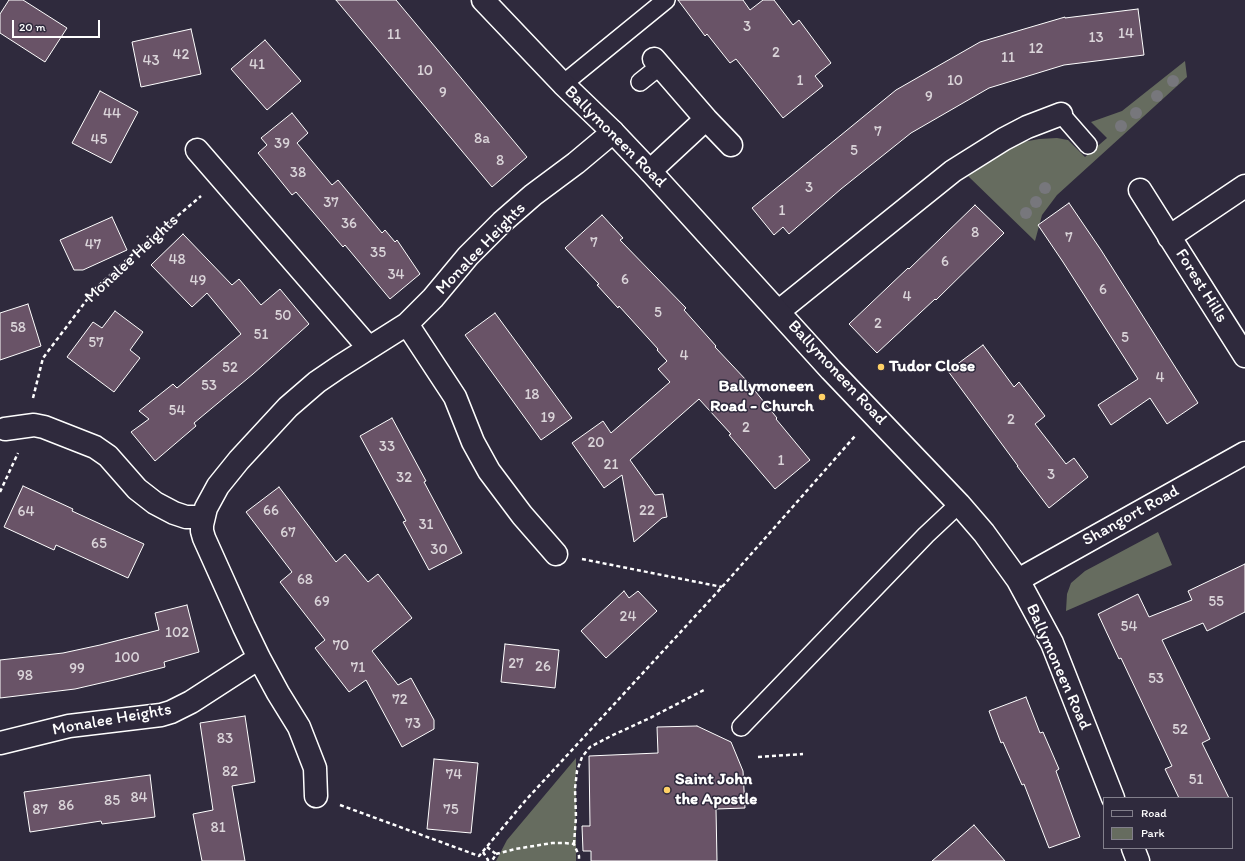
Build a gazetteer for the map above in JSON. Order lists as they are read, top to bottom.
{
  "streets": {
    "street": [
      "Ballymoneen Road",
      "Monalee Heights",
      "Forest Hills",
      "Shangort Road"
    ]
  },
  "crossings": [
    ["Ballymoneen Road", "Monalee Heights"],
    ["Ballymoneen Road", "Shangort Road"]
  ],
  "places": ["Tudor Close", "Ballymoneen Road - Church", "Saint John the Apostle"],
  "house_numbers": [
    "3",
    "14",
    "11",
    "13",
    "12",
    "2",
    "42",
    "11",
    "43",
    "41",
    "10",
    "1",
    "10",
    "9",
    "9",
    "44",
    "7",
    "8a",
    "45",
    "39",
    "5",
    "8",
    "38",
    "3",
    "37",
    "1",
    "36",
    "8",
    "7",
    "7",
    "47",
    "35",
    "48",
    "6",
    "34",
    "6",
    "49",
    "6",
    "4",
    "5",
    "50",
    "2",
    "58",
    "51",
    "5",
    "57",
    "4",
    "52",
    "4",
    "53",
    "18",
    "54",
    "19",
    "2",
    "2",
    "20",
    "33",
    "1",
    "21",
    "3",
    "32",
    "66",
    "22",
    "64",
    "31",
    "67",
    "65",
    "30",
    "68",
    "69",
    "55",
    "24",
    "54",
    "102",
    "70",
    "100",
    "27",
    "26",
    "71",
    "99",
    "98",
    "53",
    "72",
    "73",
    "52",
    "83",
    "82",
    "74",
    "51",
    "84",
    "85",
    "86",
    "87",
    "75",
    "81"
  ],
  "legend": ["Road", "Park"],
  "scale_bar": "20 m"
}
